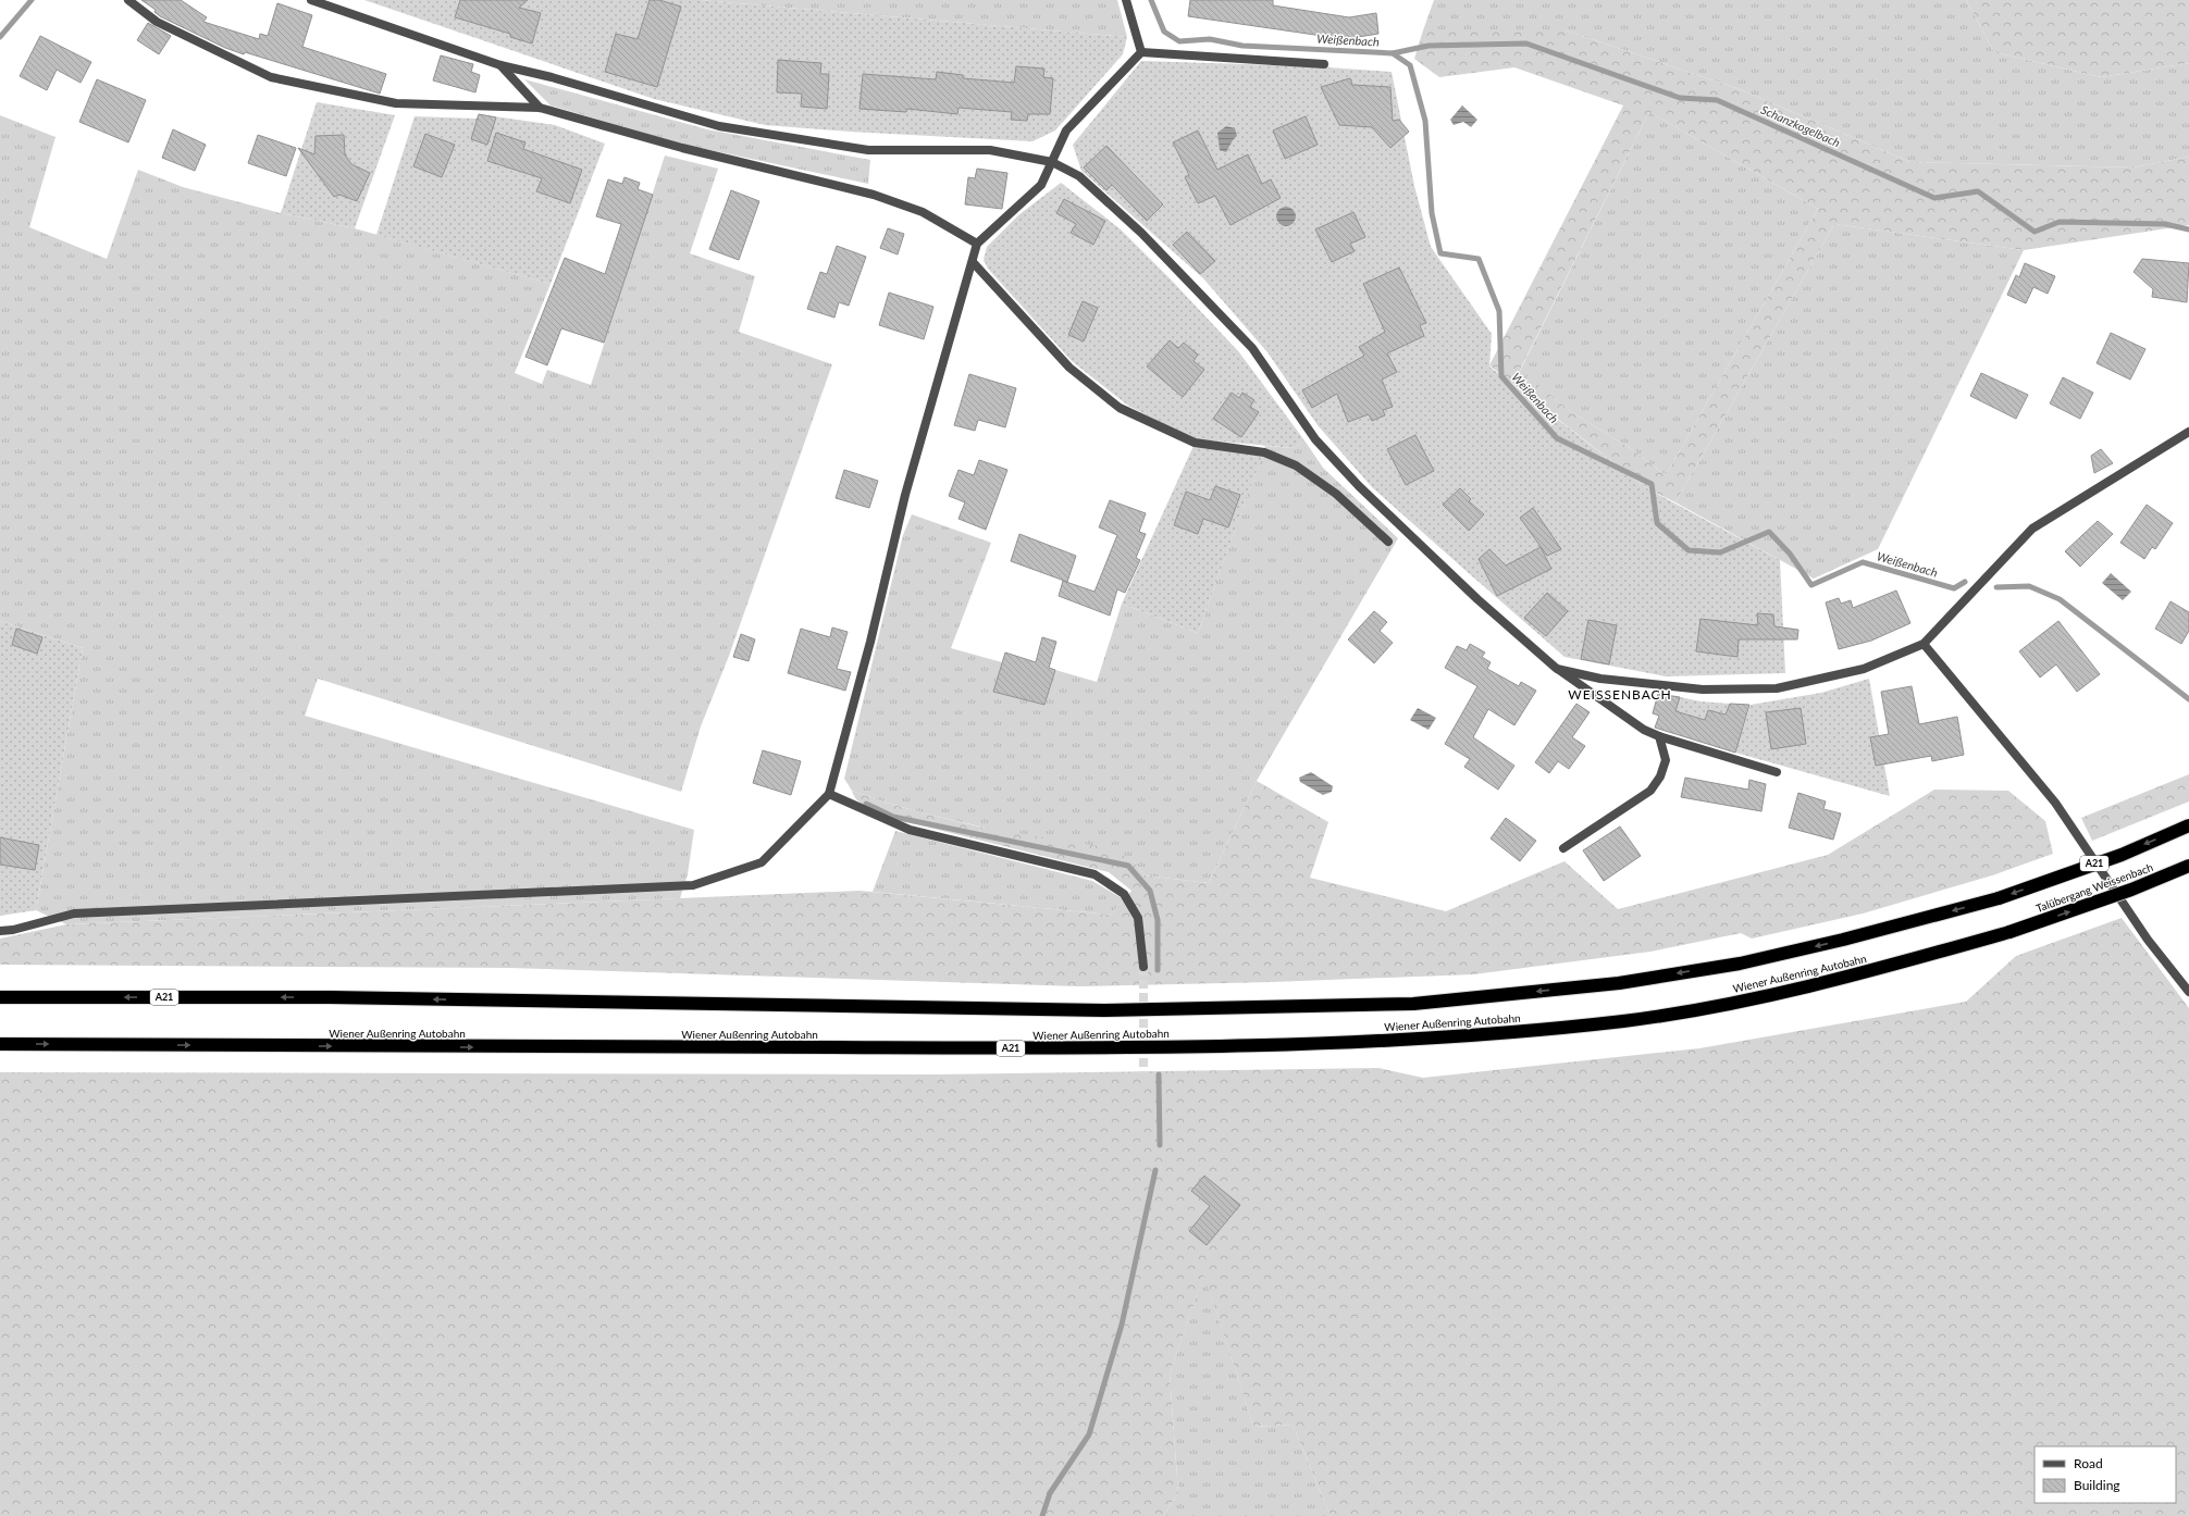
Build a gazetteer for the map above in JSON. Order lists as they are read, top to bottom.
{
  "streets": {
    "highway": ["A21", "Talübergang Weissenbach", "Wiener Außenring Autobahn"]
  },
  "crossings": [
    ["Talübergang Weissenbach", "Wiener Außenring Autobahn"]
  ],
  "districts": ["WEISSENBACH"],
  "water": ["Weißenbach", "Schanzkogelbach"],
  "legend": ["Road", "Building"]
}
